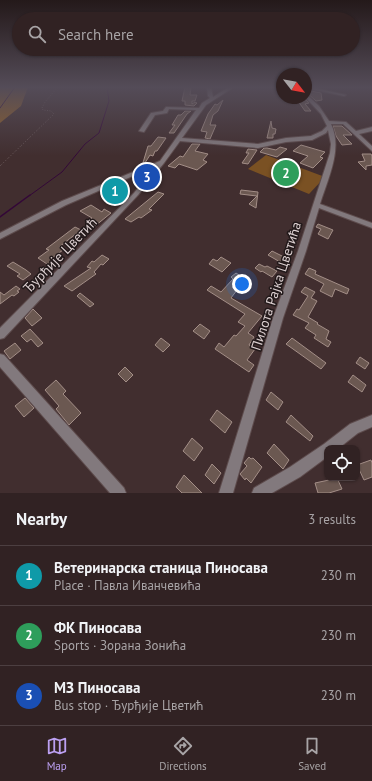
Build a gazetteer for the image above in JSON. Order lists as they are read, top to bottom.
{
  "streets": {
    "street": ["Ђурђије Цветић", "Пилота Рајка Цветића"]
  },
  "north": "bottom right",
  "page": {
    "search": "Search here",
    "pins": ["2", "3", "1"],
    "heading": ["Nearby", "3 results"],
    "list": [
      {
        "mark": "1",
        "name": "Ветеринарска станица Пиносава",
        "note": "Place · Павла Иванчевића",
        "value": "230 m"
      },
      {
        "mark": "2",
        "name": "ФК Пиносава",
        "note": "Sports · Зорана Зонића",
        "value": "230 m"
      },
      {
        "mark": "3",
        "name": "МЗ Пиносава",
        "note": "Bus stop · Ђурђије Цветић",
        "value": "230 m"
      }
    ],
    "nav": ["Map", "Directions", "Saved"]
  }
}
